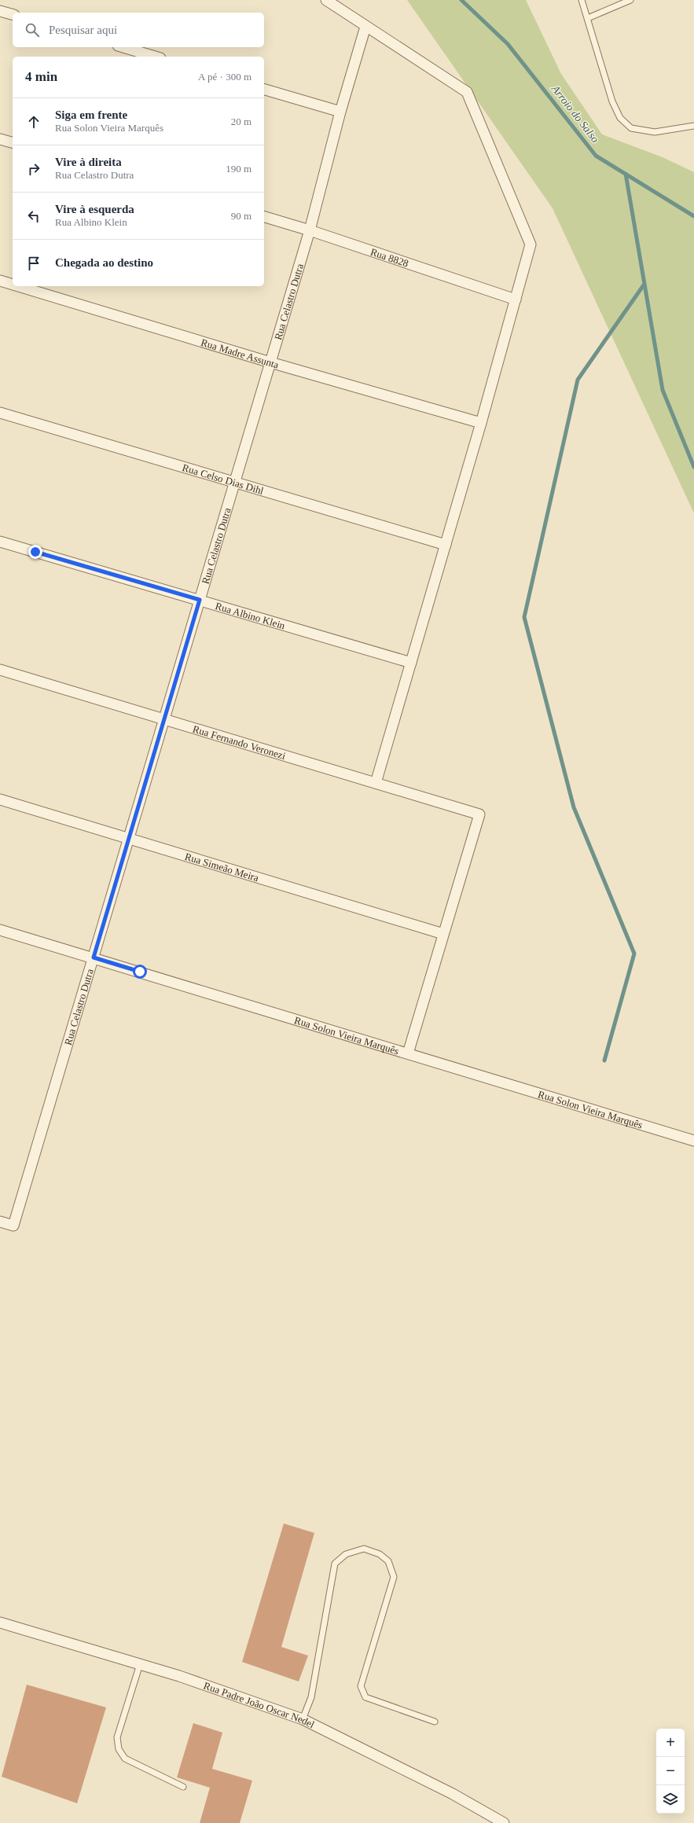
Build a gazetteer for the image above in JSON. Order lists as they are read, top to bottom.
{
  "streets": {
    "street": [
      "Rua 8828",
      "Rua Celastro Dutra",
      "Rua Madre Assunta",
      "Rua Celso Dias Dihl",
      "Rua Albino Klein",
      "Rua Fernando Veronezi",
      "Rua Simeão Meira",
      "Rua Solon Vieira Marquês",
      "Rua Padre João Oscar Nedel"
    ]
  },
  "crossings": [
    ["Rua 8828", "Rua Celastro Dutra"],
    ["Rua Celastro Dutra", "Rua Madre Assunta"],
    ["Rua Celastro Dutra", "Rua Celso Dias Dihl"],
    ["Rua Celastro Dutra", "Rua Albino Klein"],
    ["Rua Celastro Dutra", "Rua Fernando Veronezi"],
    ["Rua Celastro Dutra", "Rua Simeão Meira"],
    ["Rua Celastro Dutra", "Rua Solon Vieira Marquês"],
    ["Rua Fernando Veronezi", "Rua Simeão Meira"]
  ],
  "water": ["Arroio do Salso"],
  "page": {
    "search": "Pesquisar aqui",
    "heading": ["4 min", "A pé · 300 m"],
    "list": [
      ["Siga em frente", "Rua Solon Vieira Marquês", "20 m"],
      ["Vire à direita", "Rua Celastro Dutra", "190 m"],
      ["Vire à esquerda", "Rua Albino Klein", "90 m"],
      "Chegada ao destino"
    ],
    "map_buttons": ["+", "−"]
  }
}
